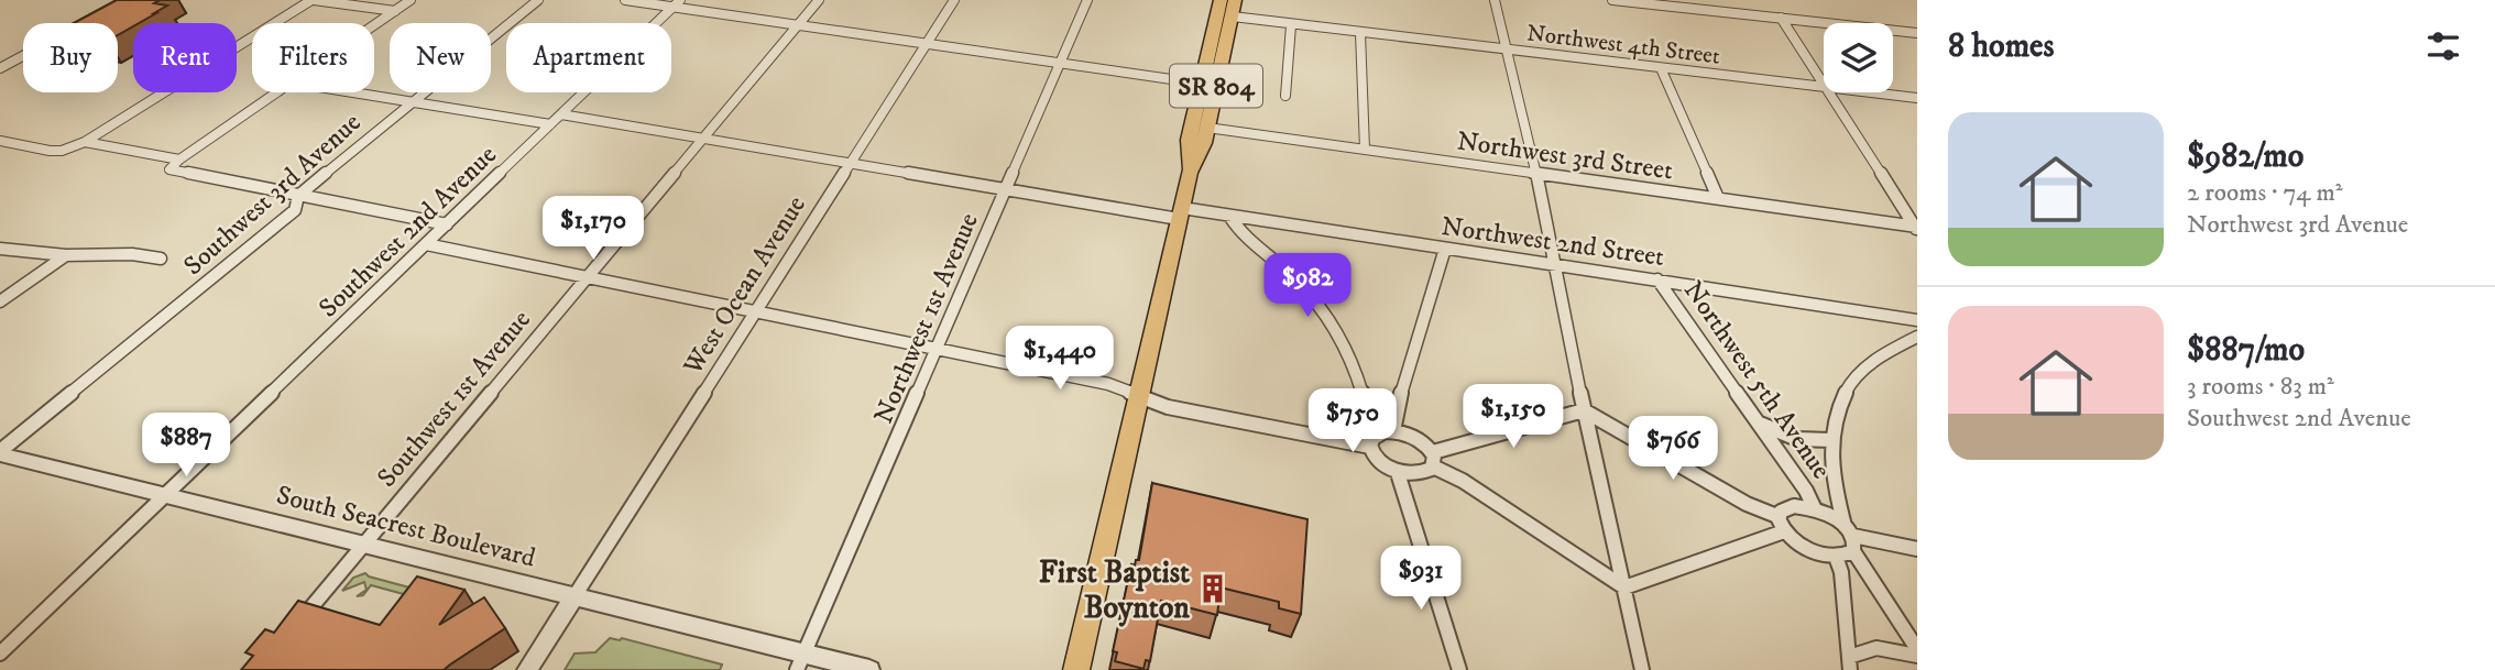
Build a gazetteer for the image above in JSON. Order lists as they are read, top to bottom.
{
  "streets": {
    "main road": ["SR 804"],
    "street": [
      "Northwest 4th Street",
      "Northwest 3rd Street",
      "Southwest 3rd Avenue",
      "Southwest 2nd Avenue",
      "Northwest 2nd Street",
      "West Ocean Avenue",
      "Northwest 1st Avenue",
      "Northwest 5th Avenue",
      "Southwest 1st Avenue",
      "South Seacrest Boulevard"
    ]
  },
  "crossings": [
    ["Northwest 4th Street", "SR 804"],
    ["SR 804", "Northwest 3rd Street"],
    ["SR 804", "Northwest 2nd Street"],
    ["Southwest 3rd Avenue", "South Seacrest Boulevard"],
    ["Southwest 2nd Avenue", "Northwest 2nd Street"],
    ["Southwest 2nd Avenue", "South Seacrest Boulevard"],
    ["Northwest 2nd Street", "West Ocean Avenue"],
    ["Northwest 2nd Street", "Northwest 1st Avenue"],
    ["Northwest 2nd Street", "Northwest 5th Avenue"],
    ["Northwest 2nd Street", "Southwest 1st Avenue"],
    ["West Ocean Avenue", "South Seacrest Boulevard"],
    ["Northwest 1st Avenue", "South Seacrest Boulevard"],
    ["Southwest 1st Avenue", "South Seacrest Boulevard"]
  ],
  "places": {
    "building": ["First Baptist Boynton"]
  },
  "page": {
    "heading": "8 homes",
    "chip": [
      "Buy",
      "Rent",
      "Filters",
      "New",
      "Apartment"
    ],
    "list": [
      {
        "name": "$982/mo",
        "note": "2 rooms · 74 m² · Northwest 3rd Avenue"
      },
      {
        "name": "$887/mo",
        "note": "3 rooms · 83 m² · Southwest 2nd Avenue"
      }
    ],
    "price": [
      "$1,170",
      "$982",
      "$1,440",
      "$1,150",
      "$750",
      "$887",
      "$766",
      "$931"
    ]
  }
}
